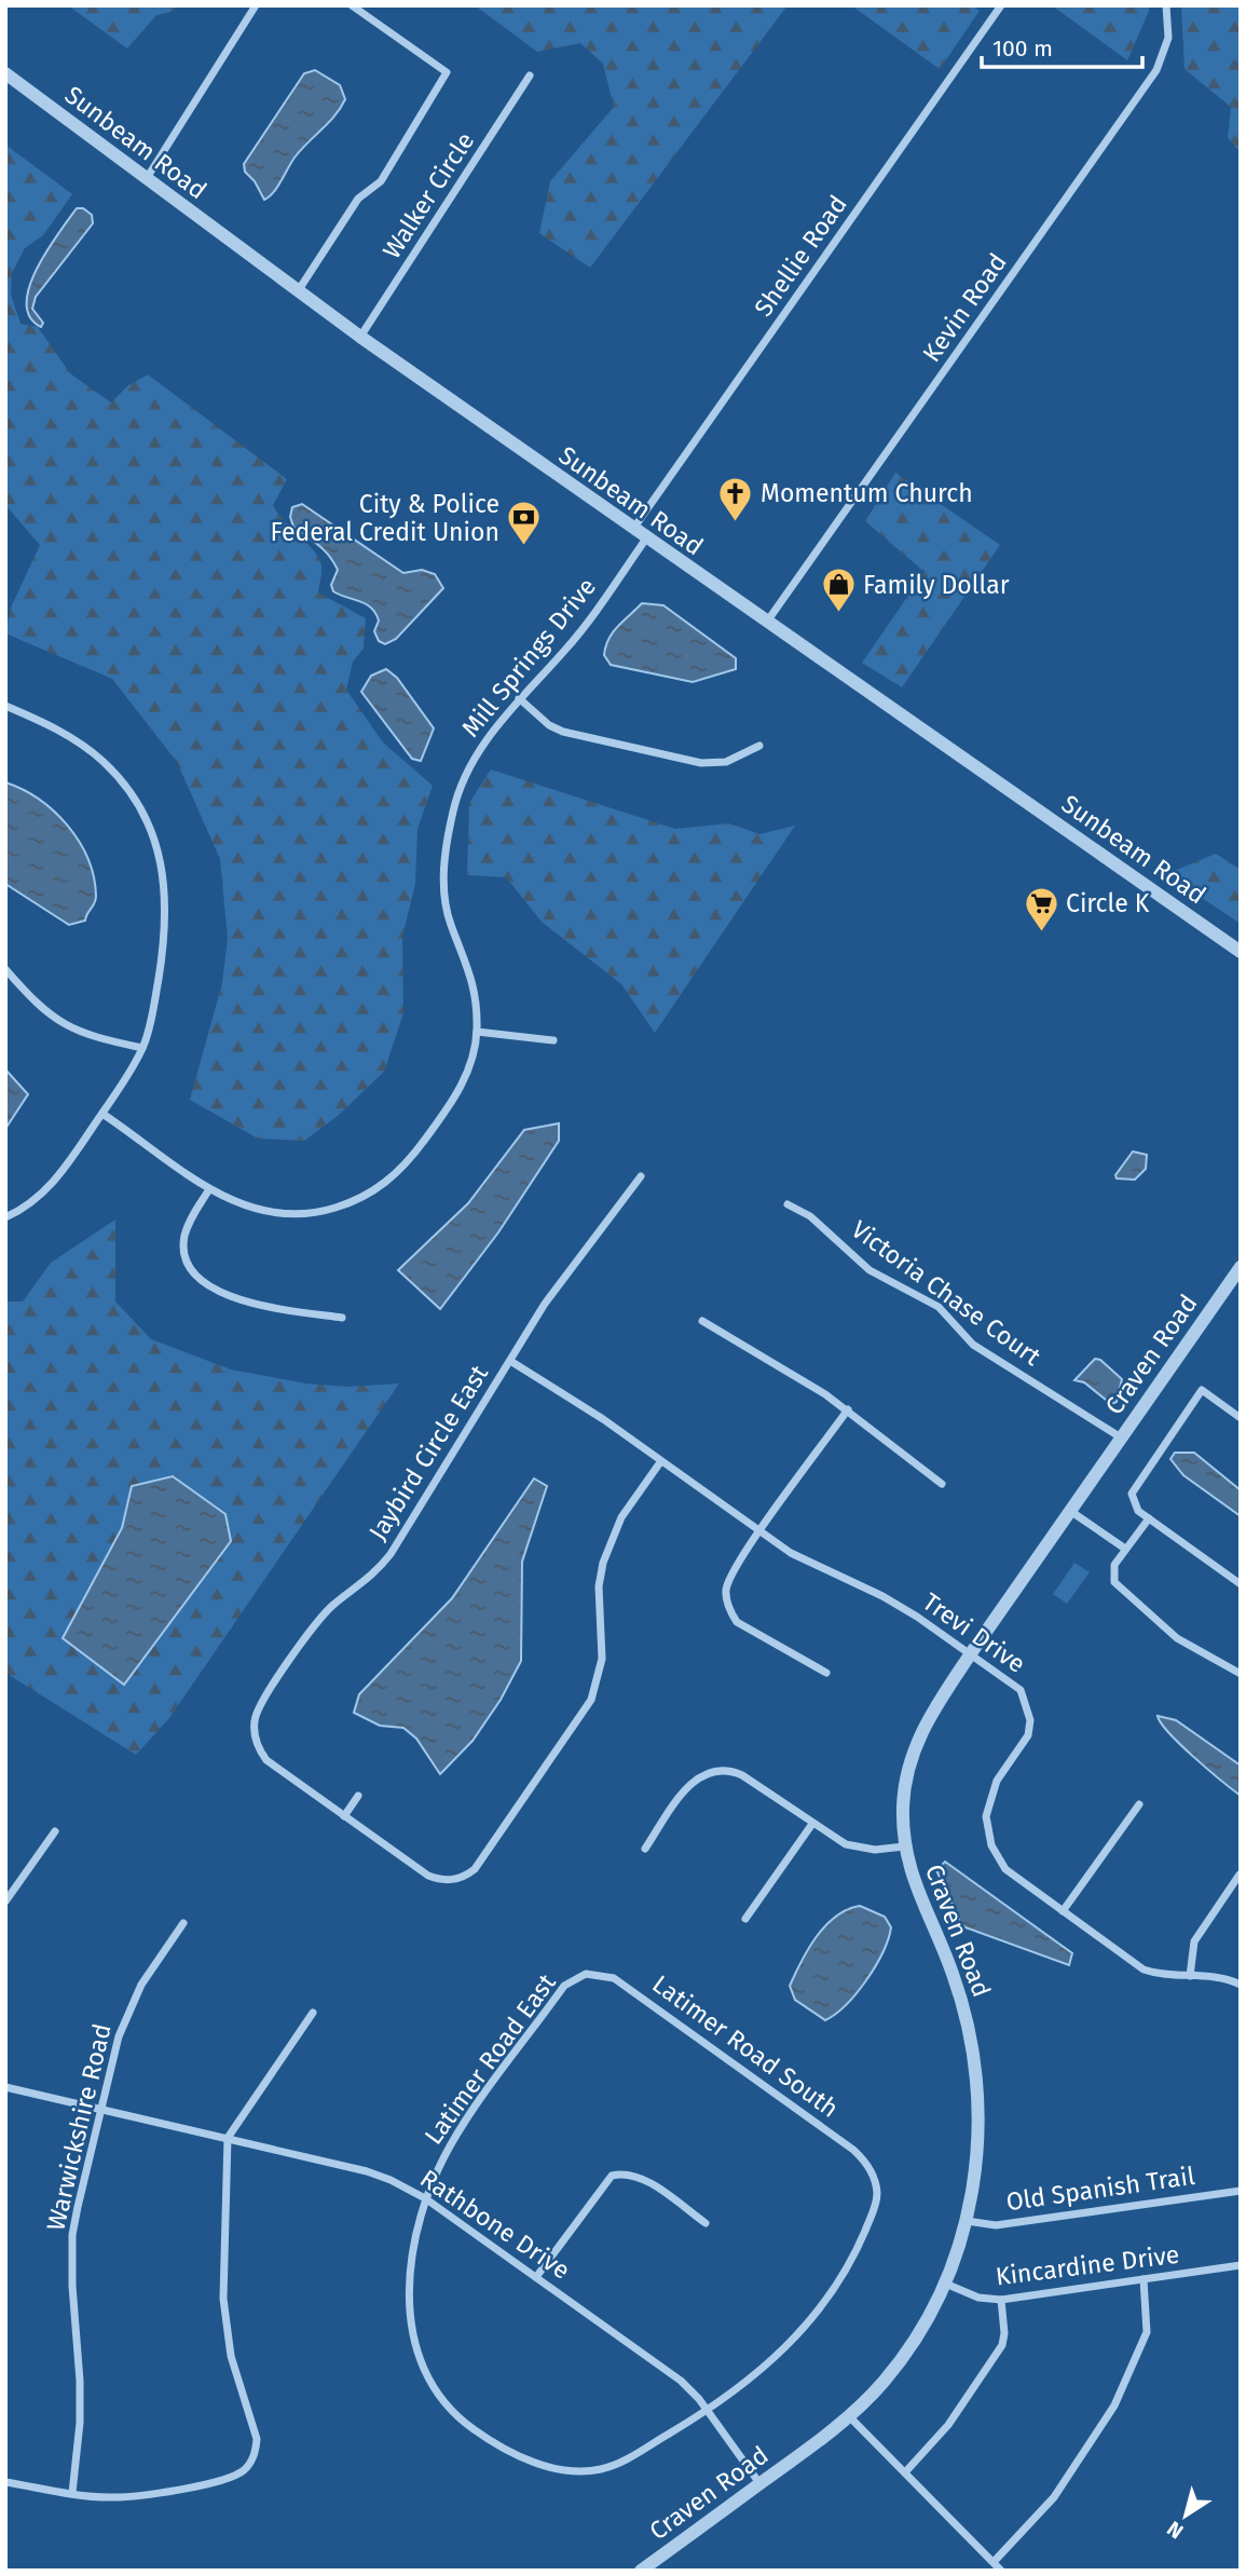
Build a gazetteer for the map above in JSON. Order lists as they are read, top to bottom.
{
  "streets": {
    "street": [
      "Sunbeam Road",
      "Walker Circle",
      "Shellie Road",
      "Kevin Road",
      "Mill Springs Drive",
      "Victoria Chase Court",
      "Craven Road",
      "Jaybird Circle East",
      "Trevi Drive",
      "Latimer Road South",
      "Latimer Road East",
      "Warwickshire Road",
      "Old Spanish Trail",
      "Rathbone Drive",
      "Kincardine Drive"
    ]
  },
  "crossings": [
    ["Sunbeam Road", "Walker Circle"],
    ["Sunbeam Road", "Shellie Road"],
    ["Sunbeam Road", "Kevin Road"],
    ["Sunbeam Road", "Mill Springs Drive"],
    ["Victoria Chase Court", "Craven Road"],
    ["Craven Road", "Trevi Drive"],
    ["Craven Road", "Old Spanish Trail"],
    ["Craven Road", "Rathbone Drive"],
    ["Craven Road", "Kincardine Drive"],
    ["Jaybird Circle East", "Trevi Drive"],
    ["Latimer Road South", "Latimer Road East"],
    ["Latimer Road East", "Rathbone Drive"],
    ["Warwickshire Road", "Rathbone Drive"]
  ],
  "places": {
    "church": ["Momentum Church"],
    "bank": ["City & Police Federal Credit Union"],
    "shop": ["Family Dollar"],
    "supermarket": ["Circle K"]
  },
  "scale_bar": "100 m",
  "north": "bottom left"
}
